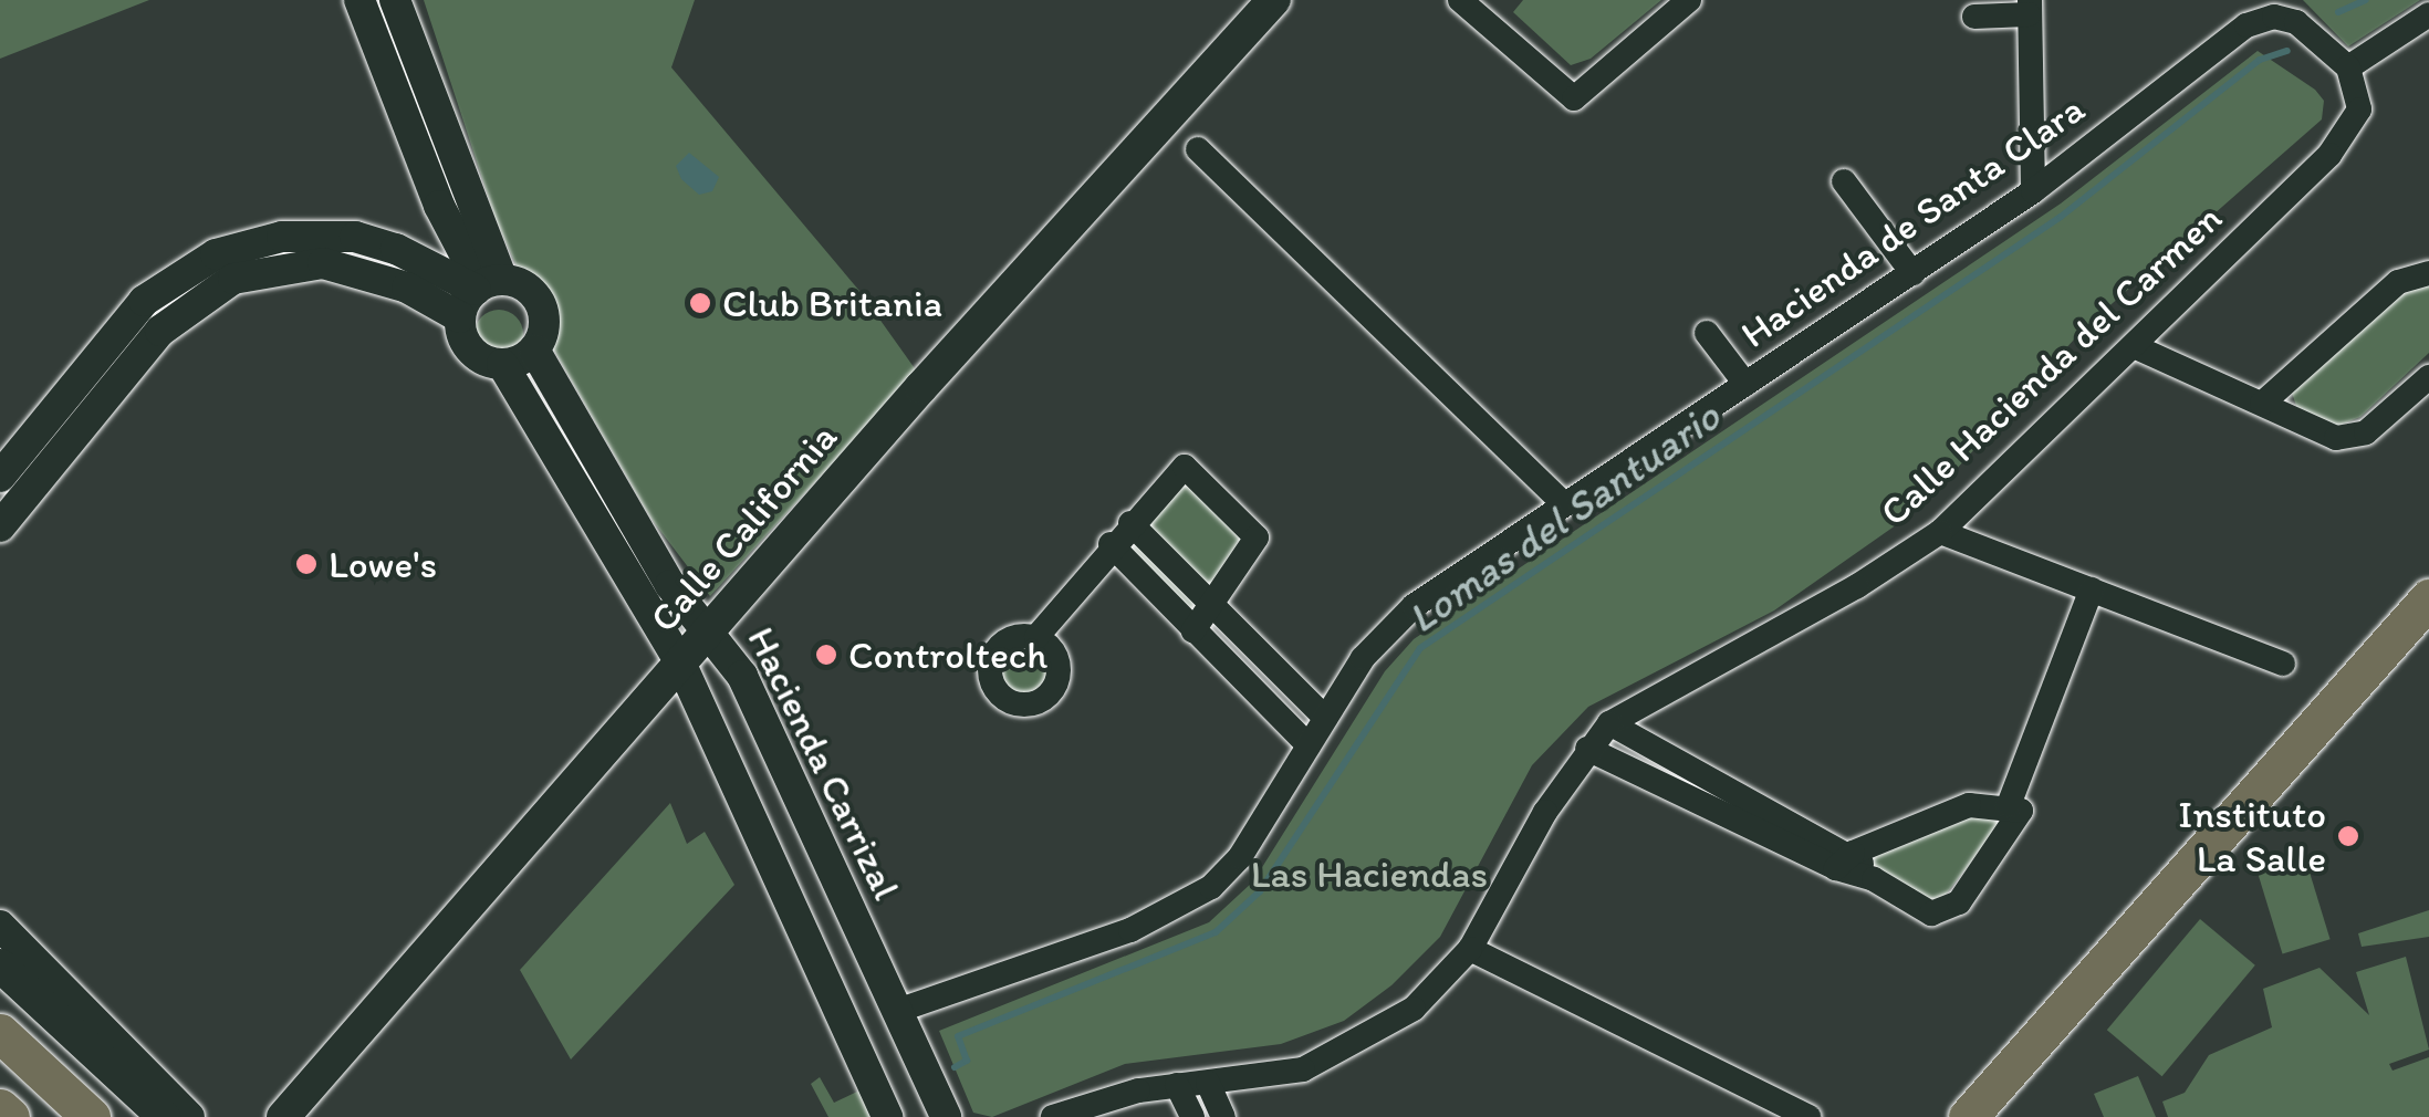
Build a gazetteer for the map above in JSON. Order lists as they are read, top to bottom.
{
  "streets": {
    "main road": ["Calle California"],
    "street": ["Hacienda de Santa Clara", "Calle Hacienda del Carmen", "Hacienda Carrizal"]
  },
  "crossings": [
    ["Hacienda de Santa Clara", "Calle Hacienda del Carmen"],
    ["Hacienda de Santa Clara", "Hacienda Carrizal"],
    ["Calle California", "Hacienda Carrizal"]
  ],
  "water": ["Lomas del Santuario"],
  "parks": ["Las Haciendas"],
  "places": [
    "Club Britania",
    "Lowe's",
    "Controltech",
    "Instituto La Salle"
  ]
}
